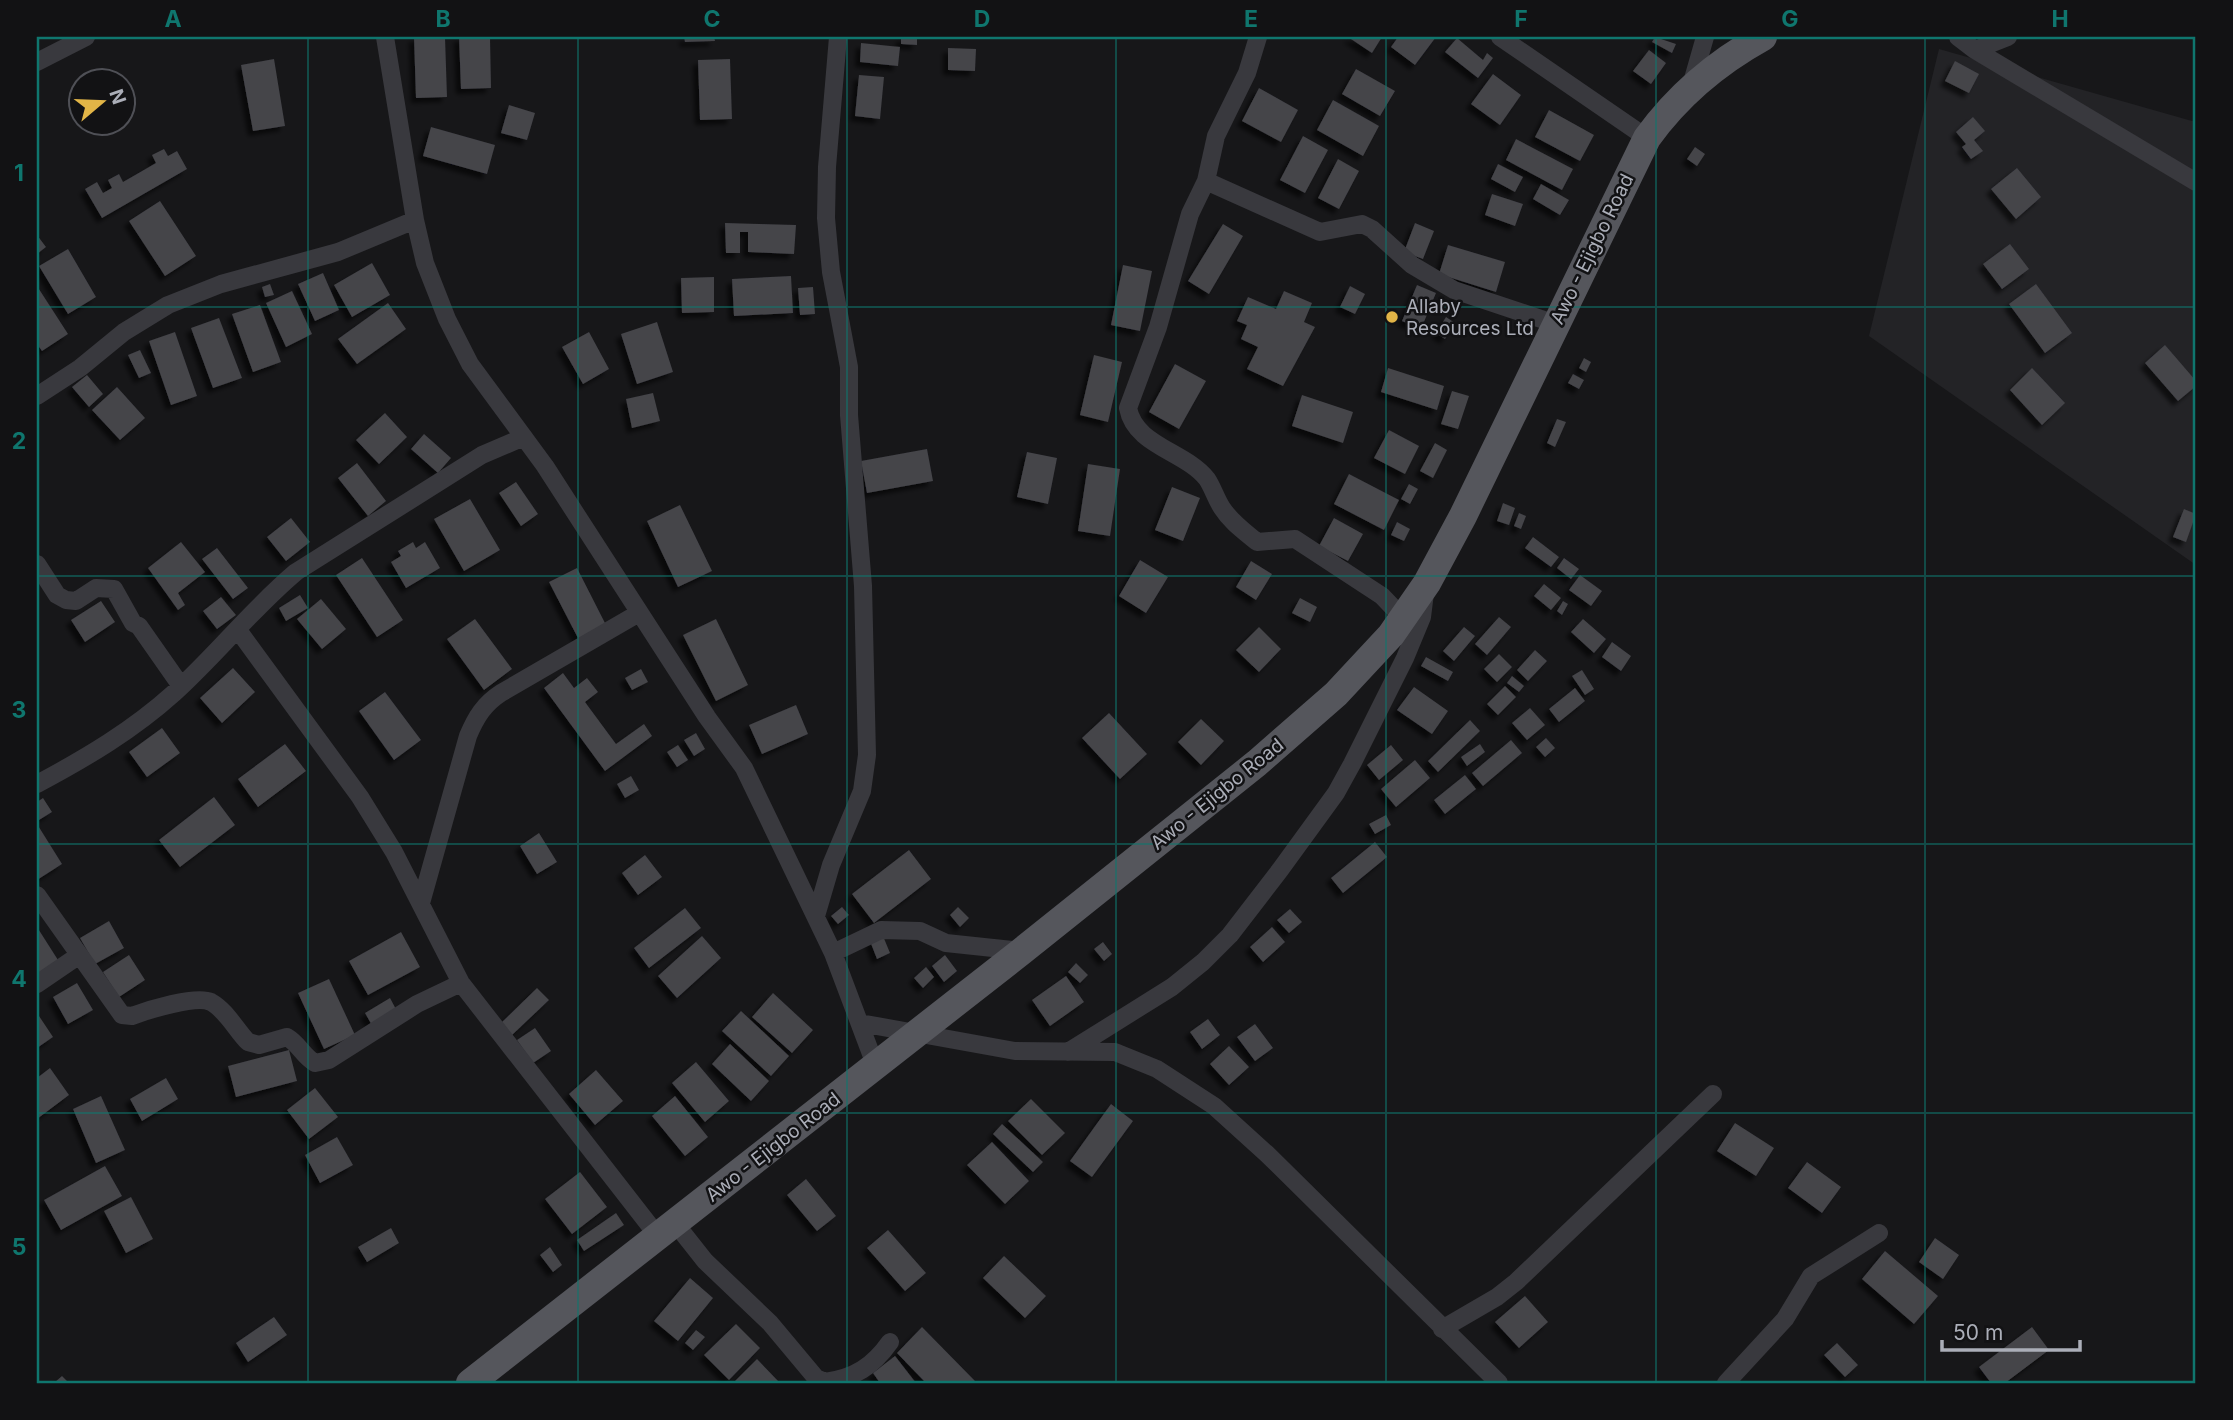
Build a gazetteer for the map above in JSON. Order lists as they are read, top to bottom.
{
  "streets": {
    "main road": ["Awo - Ejigbo Road"]
  },
  "places": ["Allaby Resources Ltd"],
  "scale_bar": "50 m",
  "north": "right",
  "grid": {
    "columns": [
      "A",
      "B",
      "C",
      "D",
      "E",
      "F",
      "G",
      "H"
    ],
    "rows": [
      "1",
      "2",
      "3",
      "4",
      "5"
    ]
  }
}
